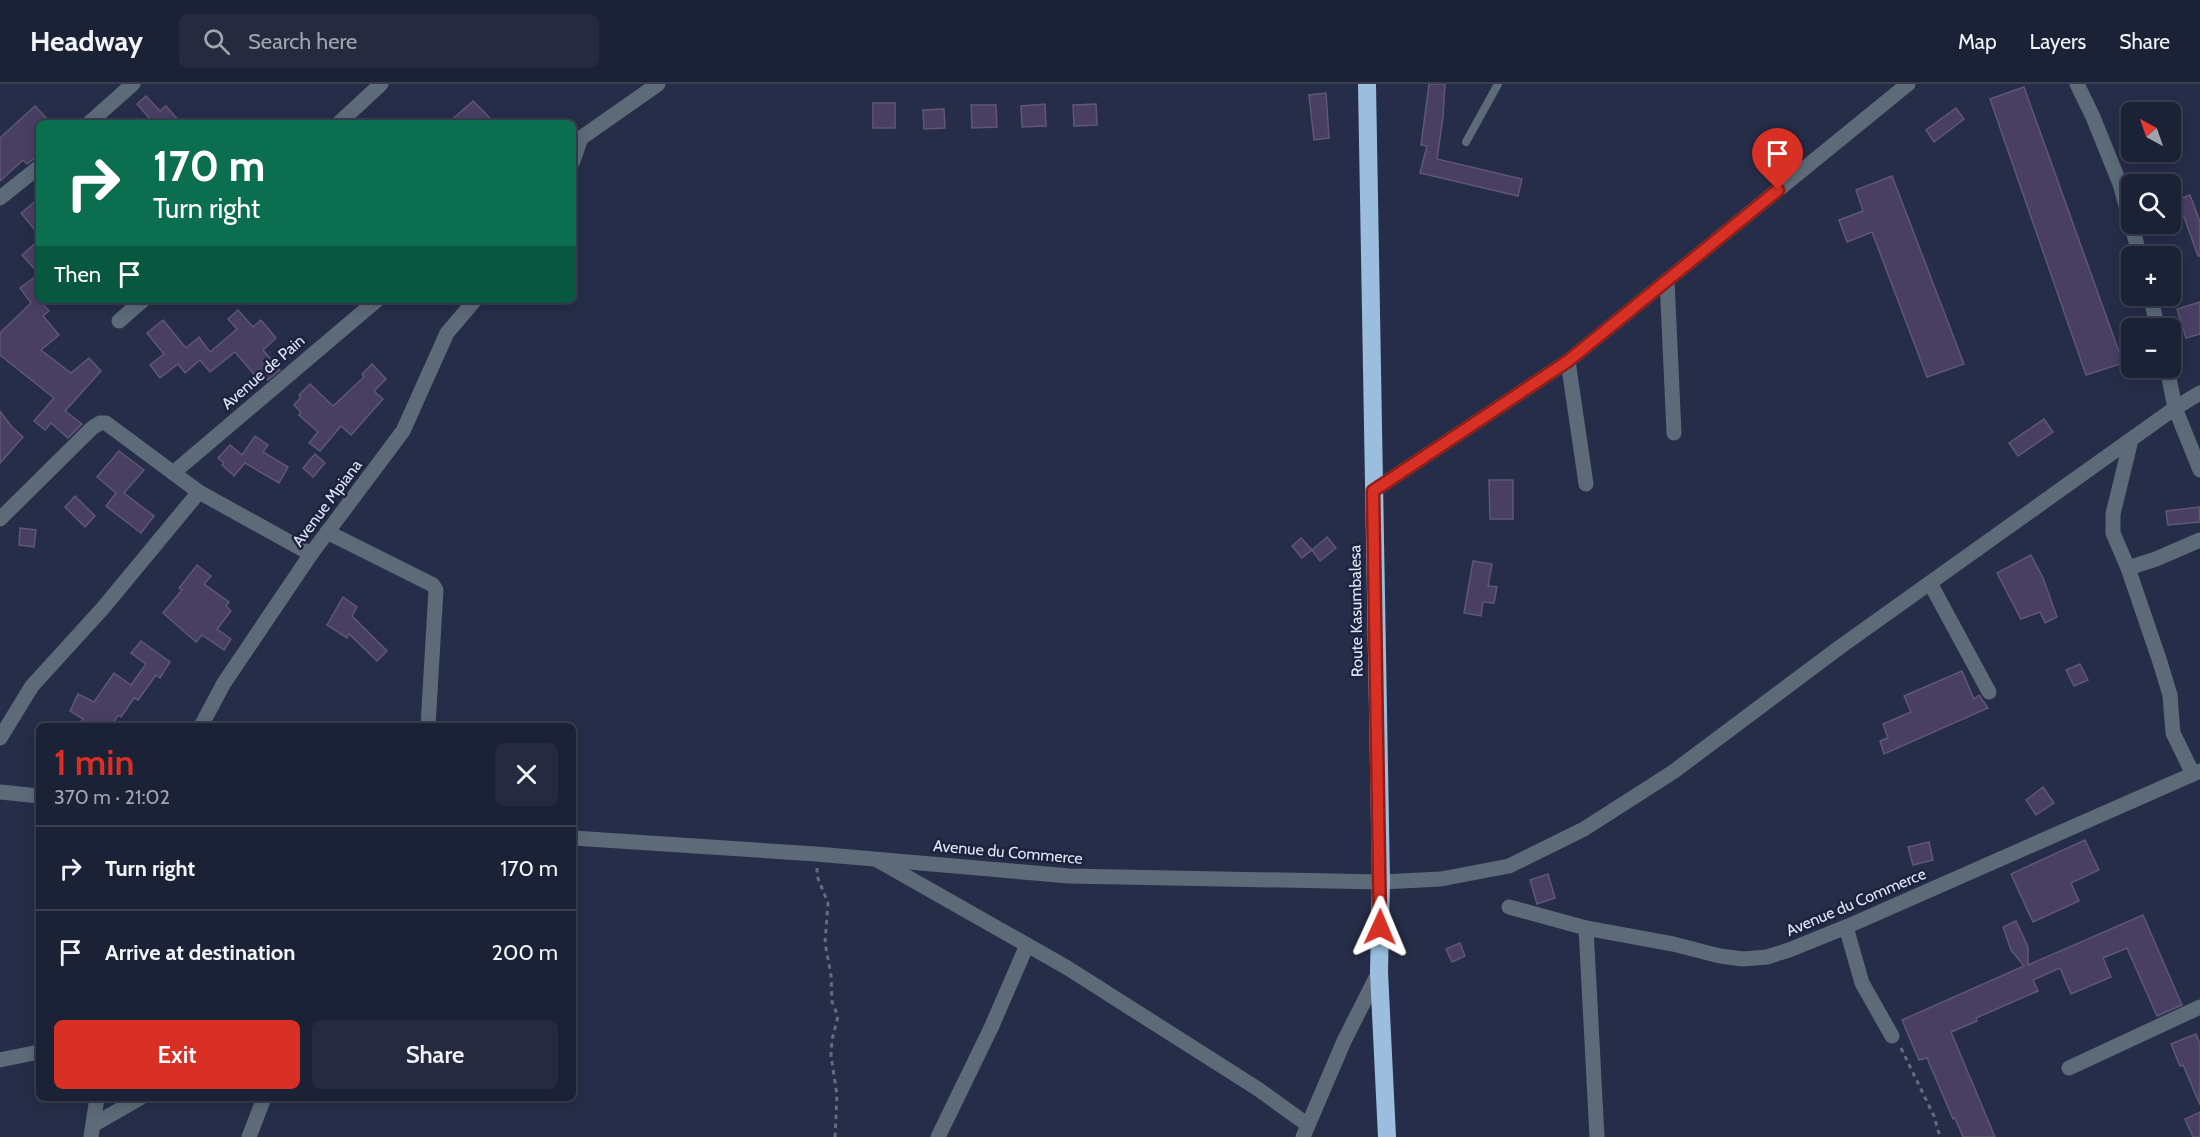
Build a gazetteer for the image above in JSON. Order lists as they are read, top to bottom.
{
  "streets": {
    "highway": ["Route Kasumbalesa"],
    "street": ["Avenue de Pain", "Avenue Mpiana", "Avenue du Commerce"]
  },
  "crossings": [
    ["Route Kasumbalesa", "Avenue du Commerce"]
  ],
  "north": "top left",
  "page": {
    "header": "Headway",
    "search": "Search here",
    "nav": ["Map", "Layers", "Share"],
    "map_buttons": ["+", "−"],
    "turn": ["170 m", "Turn right"],
    "then": "Then",
    "heading": ["1 min", "370 m · 21:02"],
    "list": [
      {
        "name": "Turn right",
        "value": "170 m"
      },
      {
        "name": "Arrive at destination",
        "value": "200 m"
      }
    ],
    "buttons": ["Exit", "Share"]
  }
}
